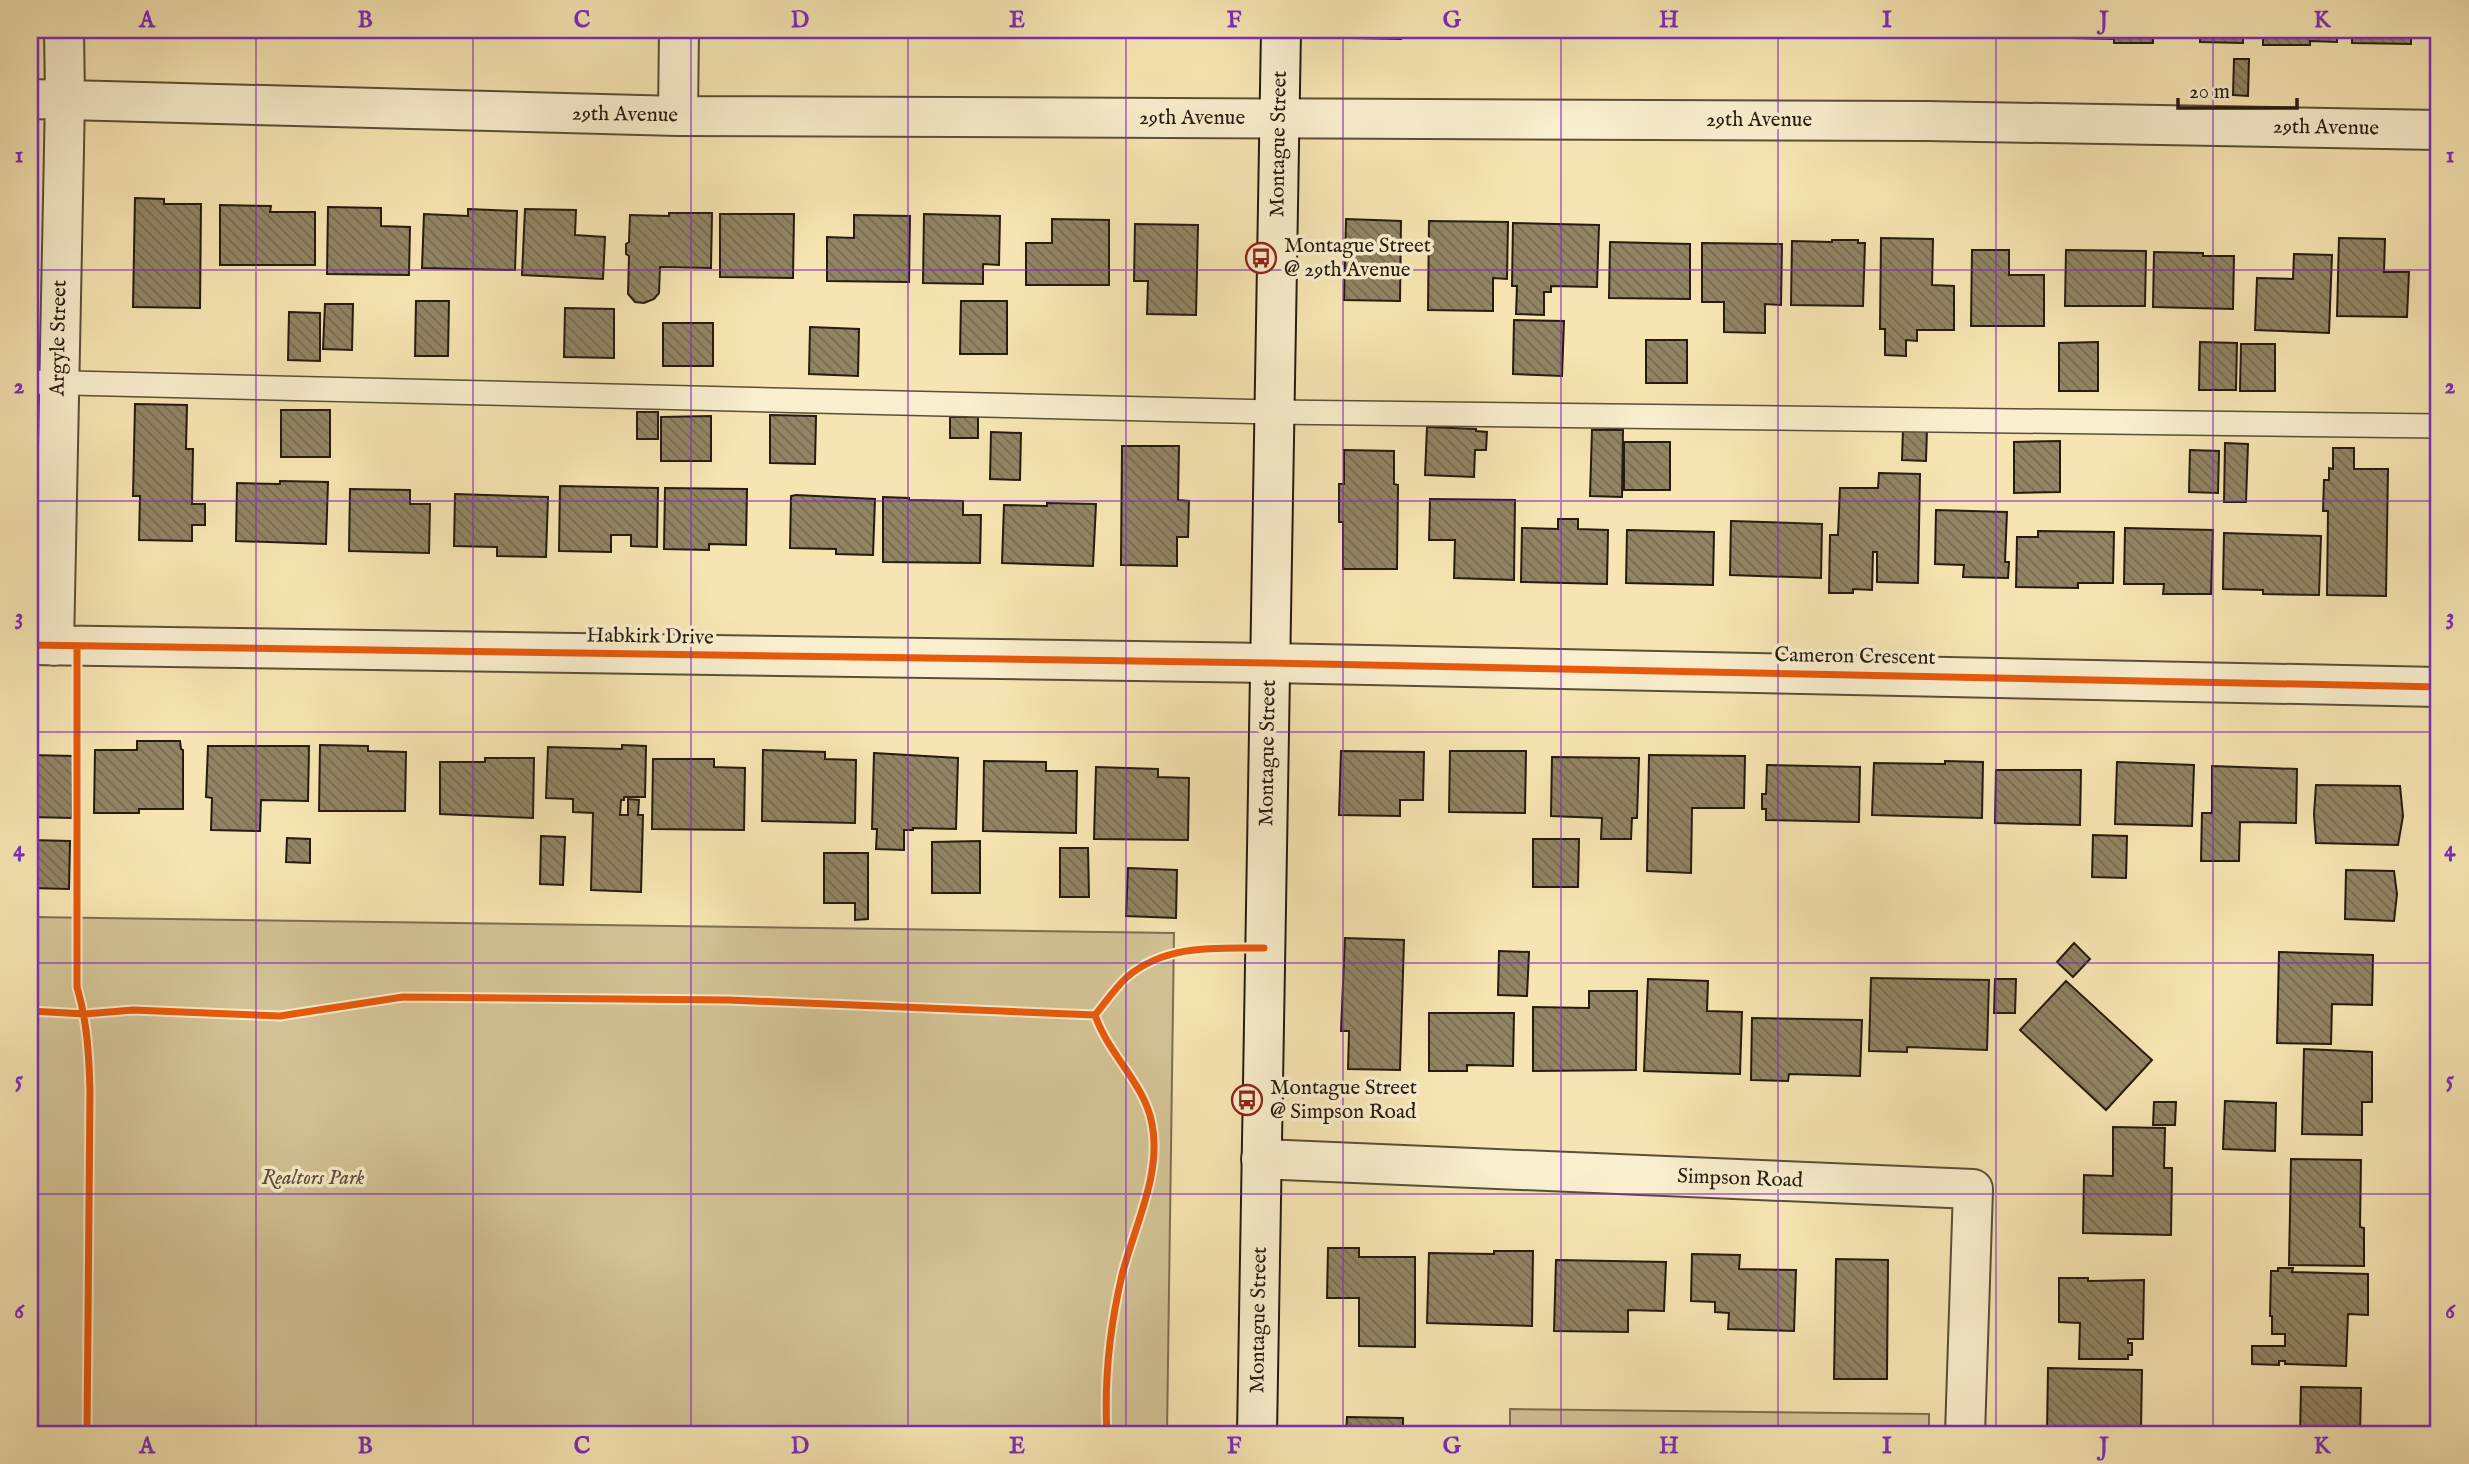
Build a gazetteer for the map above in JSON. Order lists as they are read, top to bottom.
{
  "streets": {
    "street": [
      "29th Avenue",
      "Montague Street",
      "Argyle Street",
      "Habkirk Drive",
      "Cameron Crescent",
      "Simpson Road"
    ]
  },
  "crossings": [
    ["29th Avenue", "Montague Street"],
    ["29th Avenue", "Argyle Street"],
    ["Montague Street", "Habkirk Drive"],
    ["Montague Street", "Cameron Crescent"],
    ["Montague Street", "Simpson Road"],
    ["Argyle Street", "Habkirk Drive"],
    ["Habkirk Drive", "Cameron Crescent"]
  ],
  "parks": ["Realtors Park"],
  "places": {
    "bus stop": ["Montague Street @ 29th Avenue", "Montague Street @ Simpson Road"]
  },
  "scale_bar": "20 m",
  "grid": {
    "columns": [
      "A",
      "B",
      "C",
      "D",
      "E",
      "F",
      "G",
      "H",
      "I",
      "J",
      "K"
    ],
    "rows": [
      "1",
      "2",
      "3",
      "4",
      "5",
      "6"
    ]
  }
}
